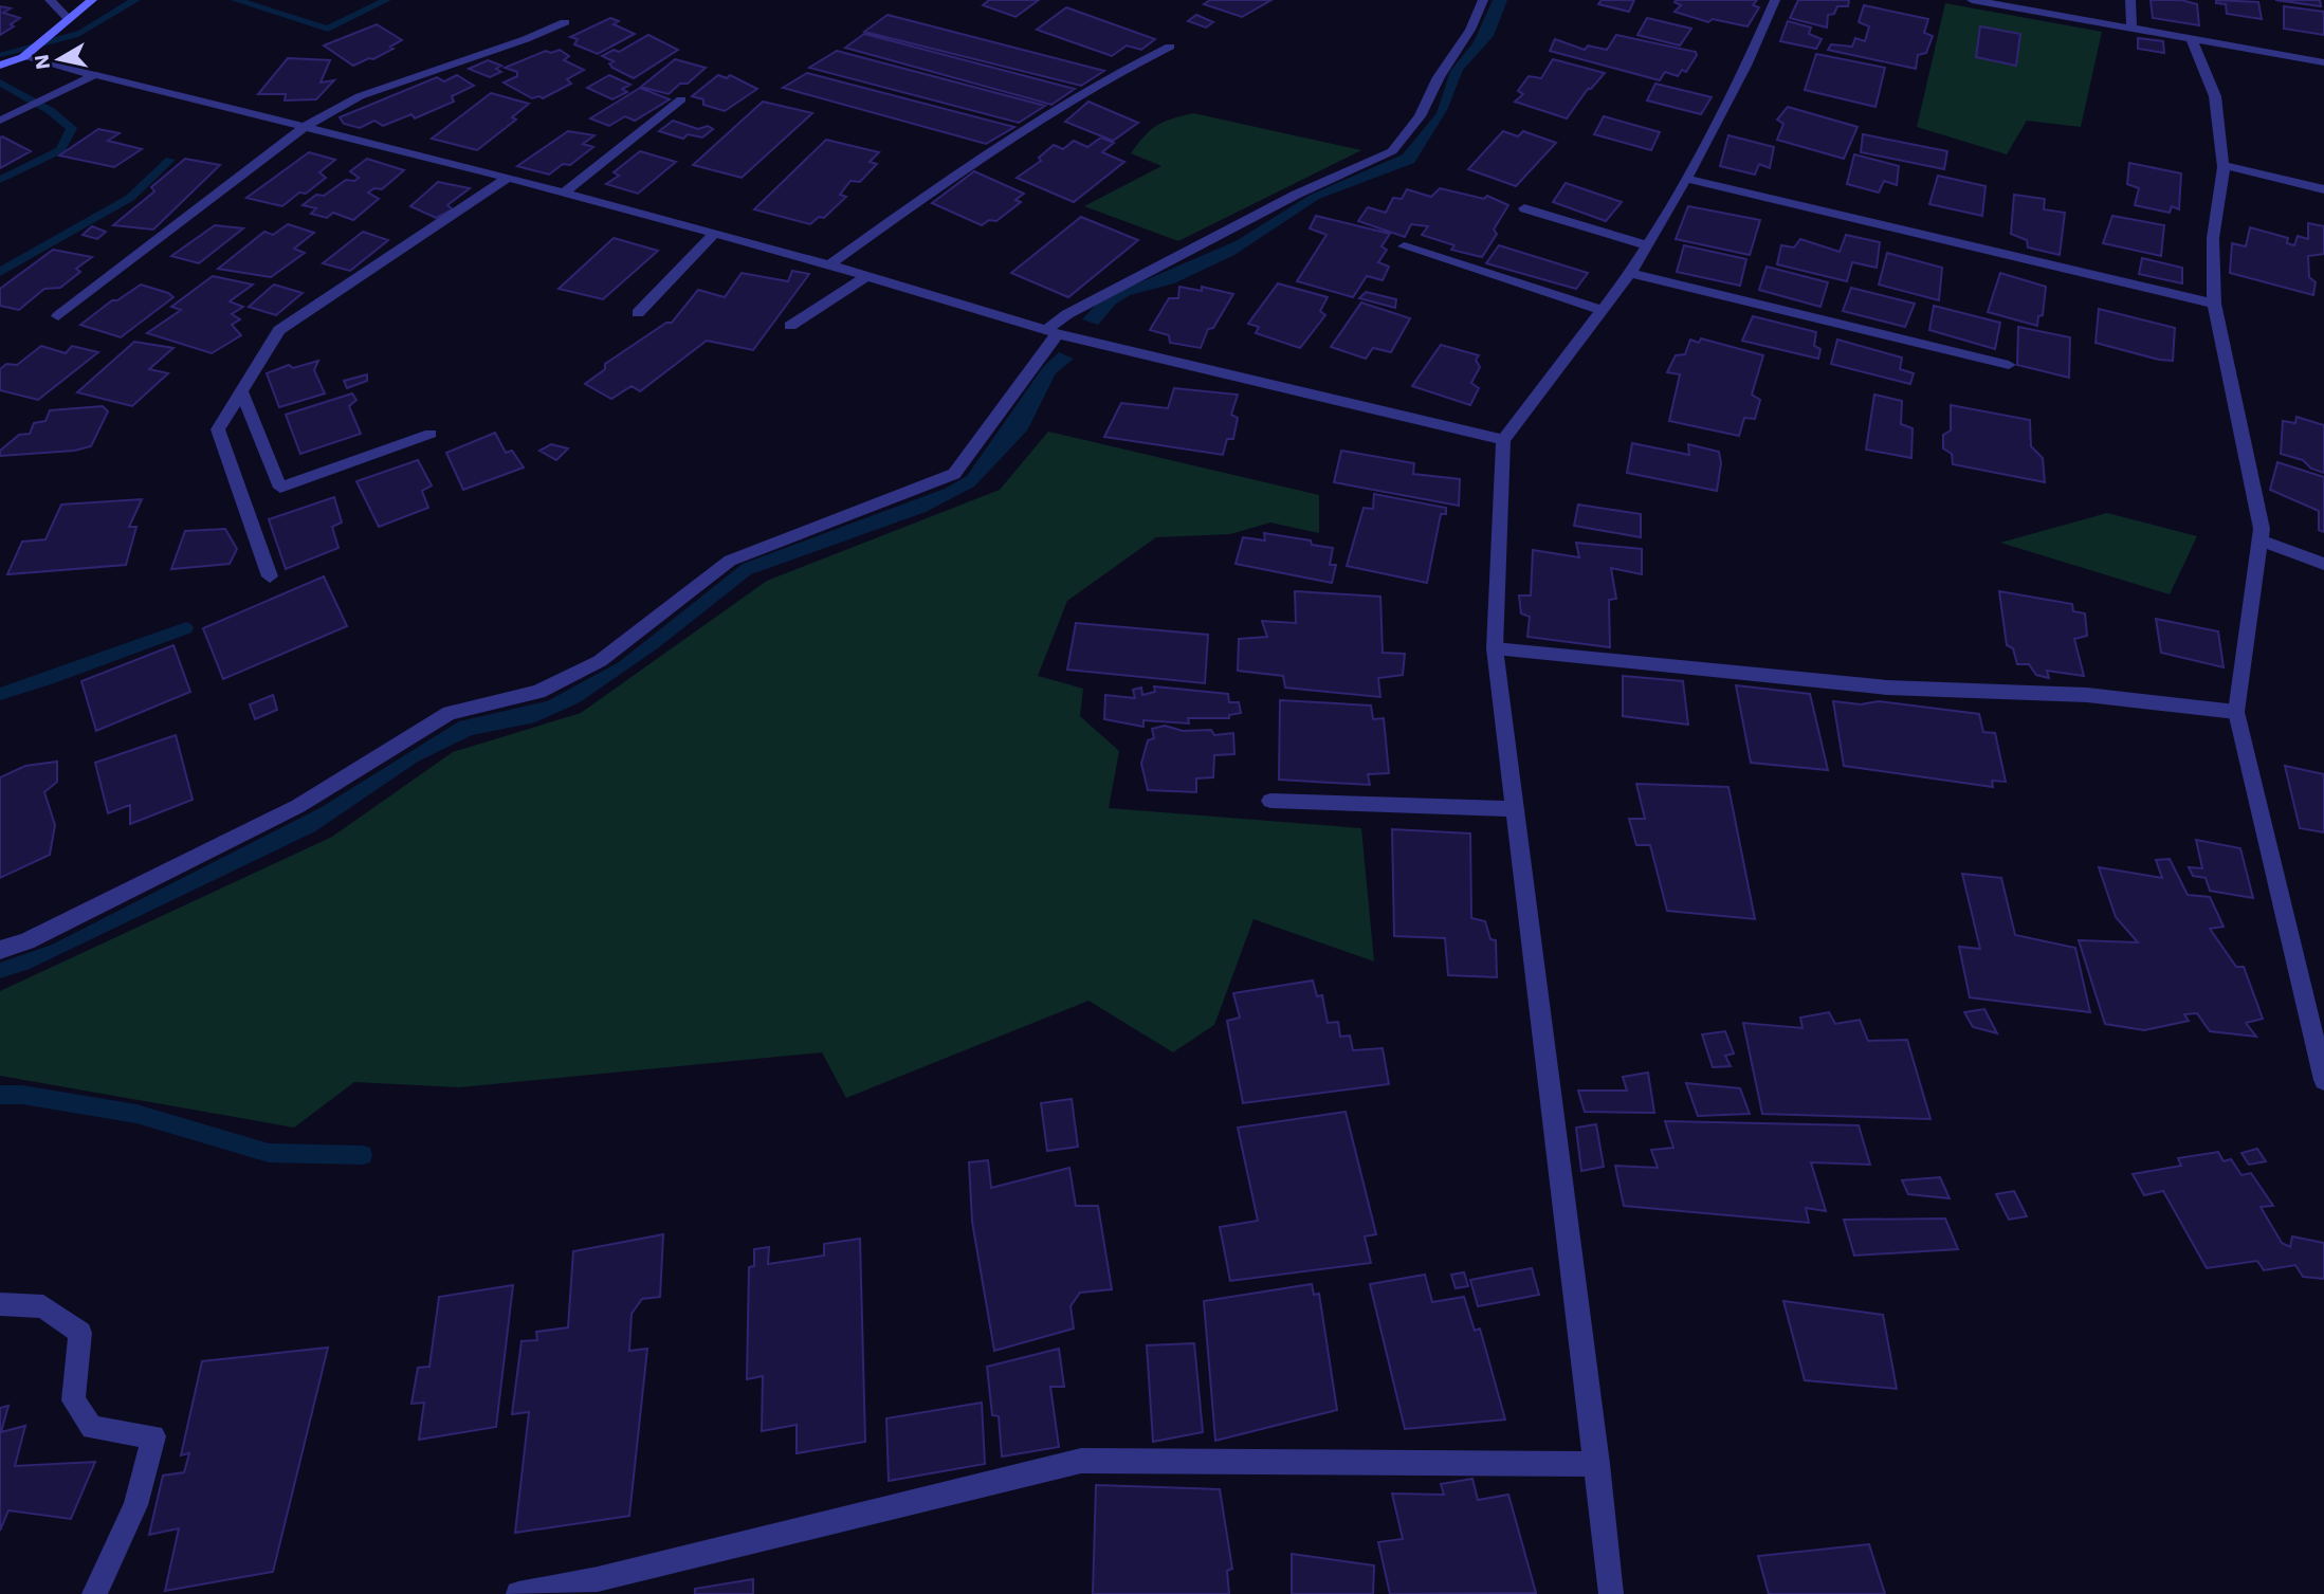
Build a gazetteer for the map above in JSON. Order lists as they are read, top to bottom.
{
  "north": "left"
}
